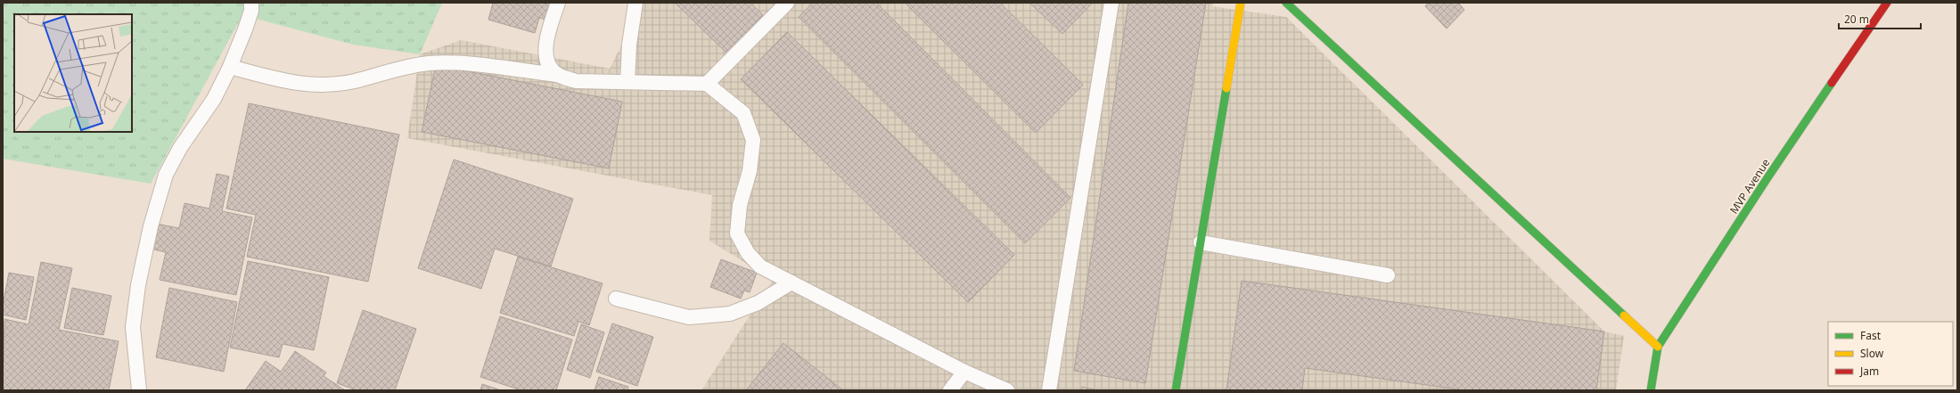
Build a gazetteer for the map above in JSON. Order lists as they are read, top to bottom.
{
  "streets": {
    "street": ["MVP Avenue"]
  },
  "legend": ["Fast", "Slow", "Jam"],
  "scale_bar": "20 m"
}
